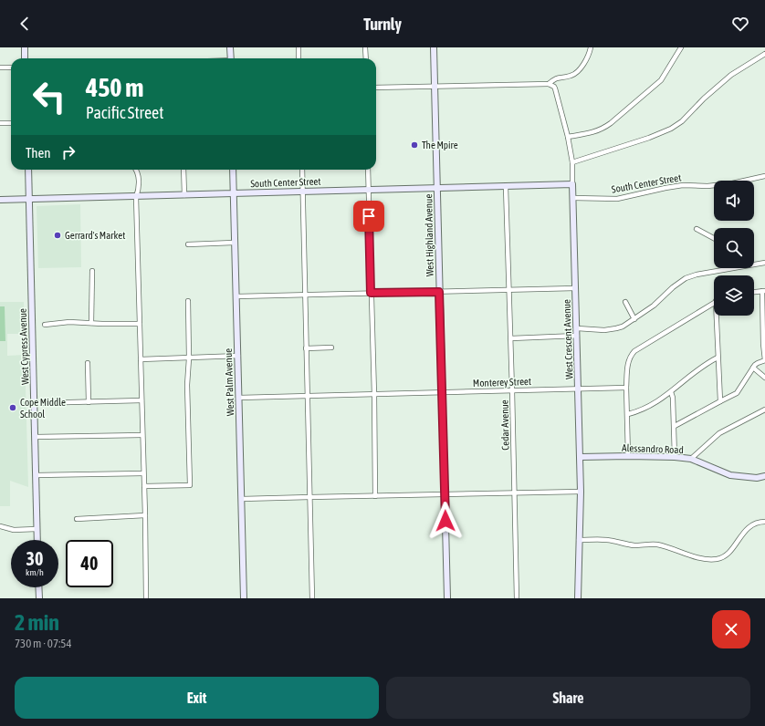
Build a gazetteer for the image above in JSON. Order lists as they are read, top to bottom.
{
  "streets": {
    "street": [
      "South Center Street",
      "West Highland Avenue",
      "West Crescent Avenue",
      "West Cypress Avenue",
      "West Palm Avenue",
      "Monterey Street",
      "Cedar Avenue",
      "Alessandro Road"
    ]
  },
  "crossings": [
    ["South Center Street", "West Highland Avenue"],
    ["South Center Street", "West Crescent Avenue"],
    ["South Center Street", "West Cypress Avenue"],
    ["South Center Street", "West Palm Avenue"],
    ["South Center Street", "Cedar Avenue"],
    ["West Highland Avenue", "Monterey Street"],
    ["West Crescent Avenue", "Monterey Street"],
    ["West Crescent Avenue", "Alessandro Road"],
    ["West Palm Avenue", "Monterey Street"],
    ["Monterey Street", "Cedar Avenue"]
  ],
  "places": ["The Mpire", "Gerrard's Market", "Cope Middle School"],
  "page": {
    "header": "Turnly",
    "turn": ["450 m", "Pacific Street"],
    "then": "Then",
    "speed": "30 km/h",
    "limit": "40",
    "heading": ["2 min", "730 m · 07:54"],
    "buttons": ["Exit", "Share"]
  }
}
